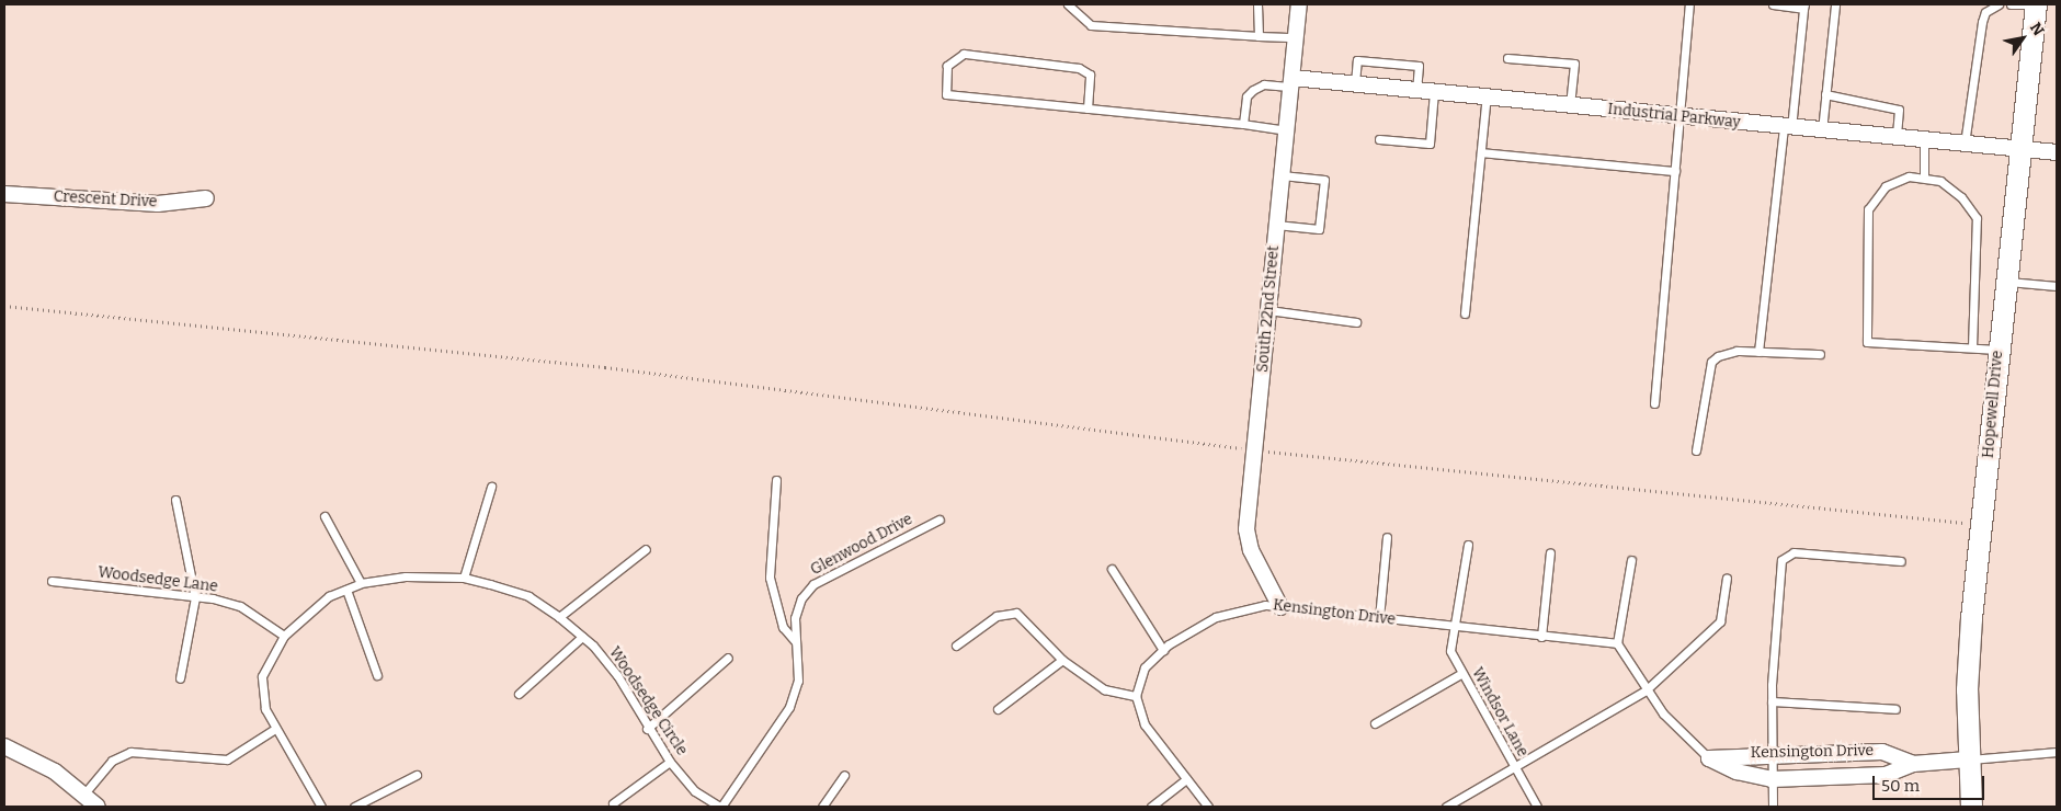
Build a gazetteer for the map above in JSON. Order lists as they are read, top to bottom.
{
  "streets": {
    "main road": ["Hopewell Drive"],
    "street": [
      "Industrial Parkway",
      "Crescent Drive",
      "South 22nd Street",
      "Kensington Drive"
    ],
    "lane": [
      "Glenwood Drive",
      "Woodsedge Lane",
      "Woodsedge Circle",
      "Windsor Lane"
    ]
  },
  "crossings": [
    ["Industrial Parkway", "South 22nd Street"],
    ["Industrial Parkway", "Hopewell Drive"],
    ["South 22nd Street", "Kensington Drive"],
    ["Hopewell Drive", "Kensington Drive"],
    ["Glenwood Drive", "Woodsedge Circle"],
    ["Woodsedge Lane", "Woodsedge Circle"],
    ["Kensington Drive", "Windsor Lane"]
  ],
  "scale_bar": "50 m",
  "north": "top right"
}
